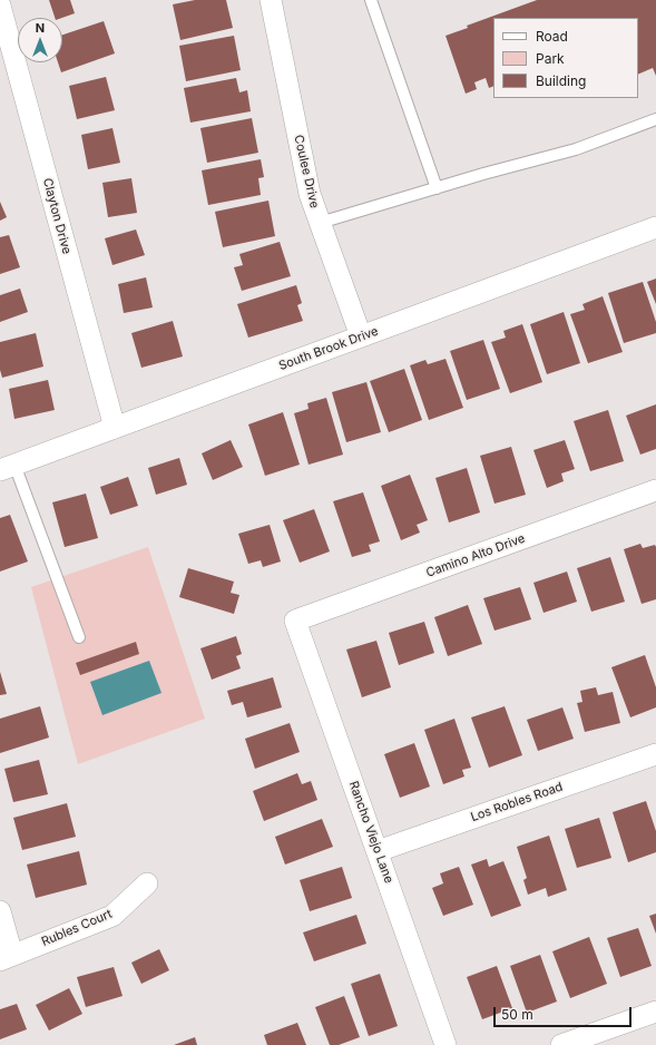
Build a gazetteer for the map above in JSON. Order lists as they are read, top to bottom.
{
  "streets": {
    "street": [
      "Coulee Drive",
      "Clayton Drive",
      "South Brook Drive",
      "Camino Alto Drive",
      "Los Robles Road",
      "Rancho Viejo Lane",
      "Rubles Court"
    ]
  },
  "crossings": [
    ["Coulee Drive", "South Brook Drive"],
    ["Clayton Drive", "South Brook Drive"],
    ["Camino Alto Drive", "Rancho Viejo Lane"],
    ["Los Robles Road", "Rancho Viejo Lane"]
  ],
  "legend": ["Road", "Park", "Building"],
  "scale_bar": "50 m",
  "north": "top"
}
